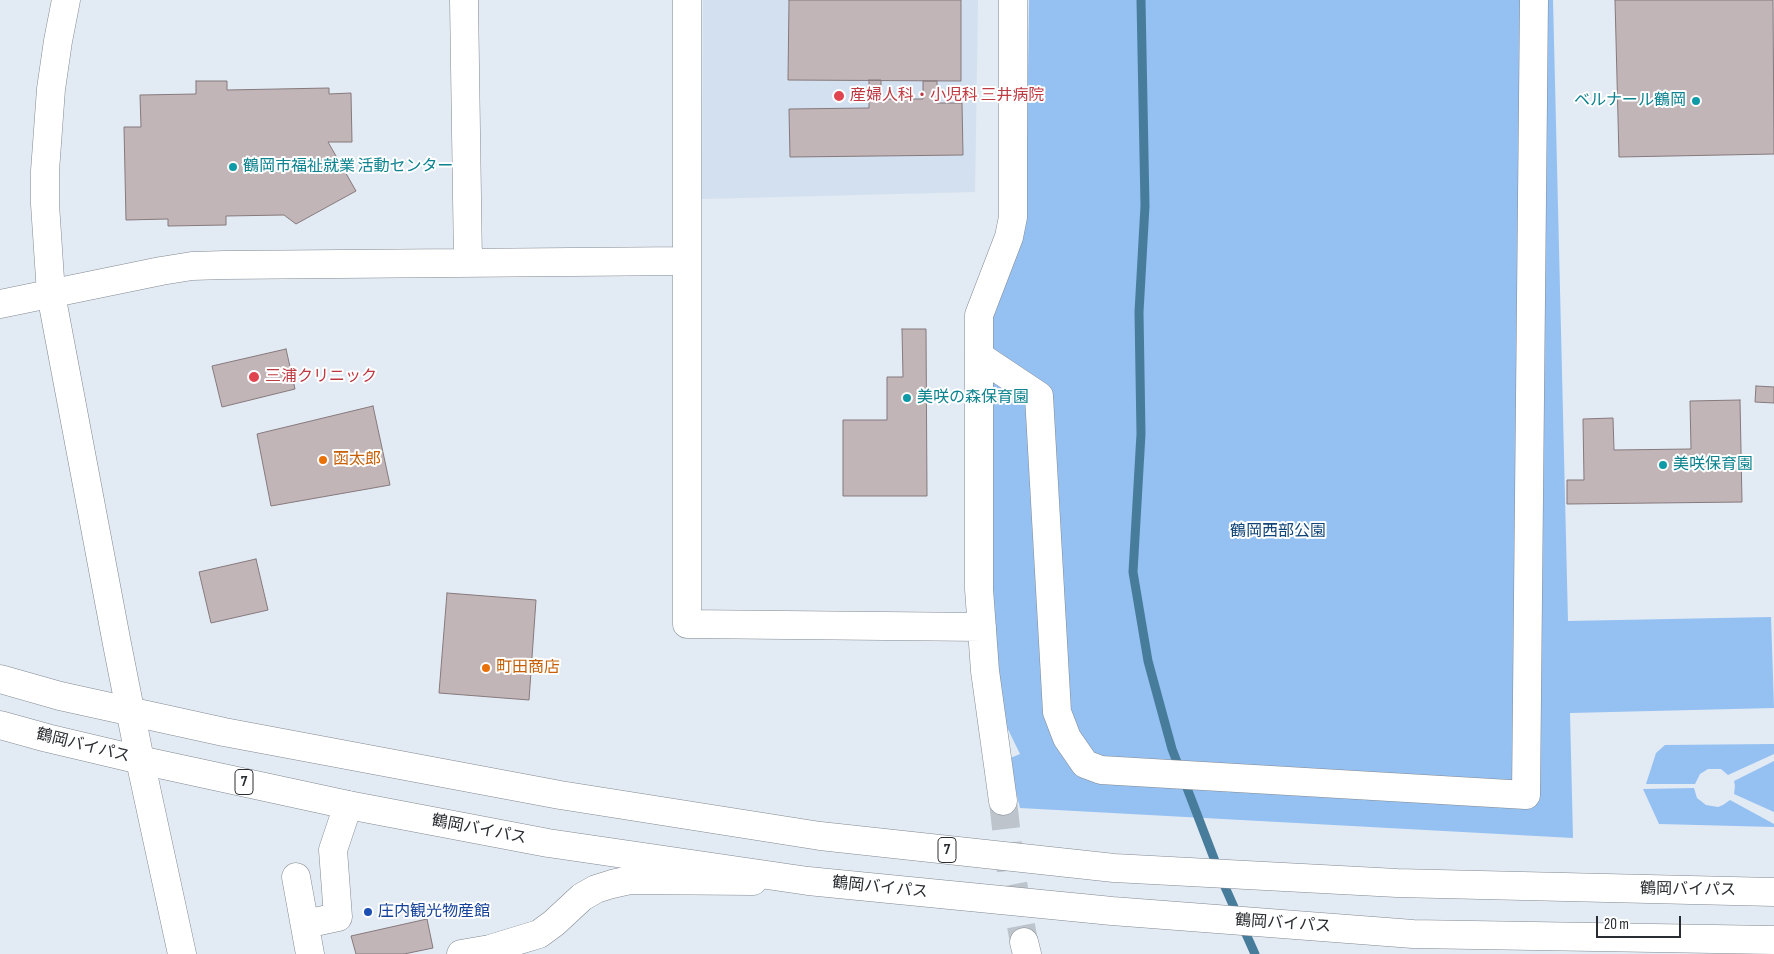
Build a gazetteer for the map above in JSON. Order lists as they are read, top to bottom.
{
  "streets": {
    "main road": ["鶴岡バイパス", "7"]
  },
  "parks": ["鶴岡西部公園"],
  "places": [
    "産婦人科・小児科 三井病院",
    "ベルナール鶴岡",
    "鶴岡市福祉就業 活動センター",
    "三浦クリニック",
    "美咲の森保育園",
    "函太郎",
    "美咲保育園",
    "町田商店",
    "庄内観光物産館"
  ],
  "scale_bar": "20 m"
}
